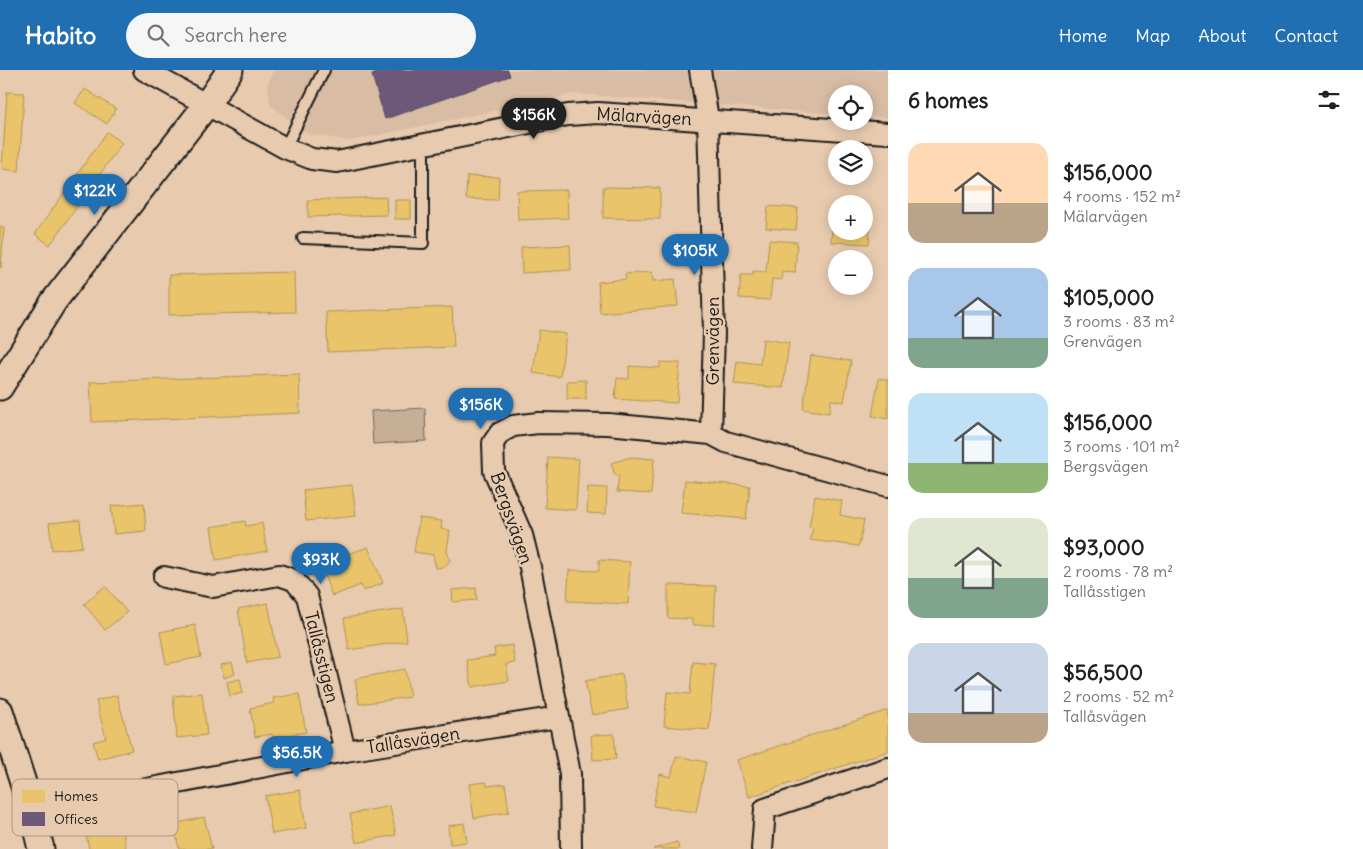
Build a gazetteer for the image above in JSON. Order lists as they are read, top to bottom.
{
  "streets": {
    "street": [
      "Mälarvägen",
      "Grenvägen",
      "Bergsvägen",
      "Tallåsstigen",
      "Tallåsvägen"
    ]
  },
  "crossings": [
    ["Mälarvägen", "Grenvägen"],
    ["Grenvägen", "Bergsvägen"],
    ["Bergsvägen", "Tallåsvägen"],
    ["Tallåsstigen", "Tallåsvägen"]
  ],
  "legend": ["Homes", "Offices"],
  "page": {
    "header": "Habito",
    "search": "Search here",
    "nav": [
      "Home",
      "Map",
      "About",
      "Contact"
    ],
    "heading": "6 homes",
    "map_buttons": ["+", "−"],
    "price": [
      "$156K",
      "$122K",
      "$105K",
      "$156K",
      "$93K",
      "$56.5K"
    ],
    "list": [
      {
        "name": "$156,000",
        "note": "4 rooms · 152 m² · Mälarvägen"
      },
      {
        "name": "$105,000",
        "note": "3 rooms · 83 m² · Grenvägen"
      },
      {
        "name": "$156,000",
        "note": "3 rooms · 101 m² · Bergsvägen"
      },
      {
        "name": "$93,000",
        "note": "2 rooms · 78 m² · Tallåsstigen"
      },
      {
        "name": "$56,500",
        "note": "2 rooms · 52 m² · Tallåsvägen"
      }
    ]
  }
}
